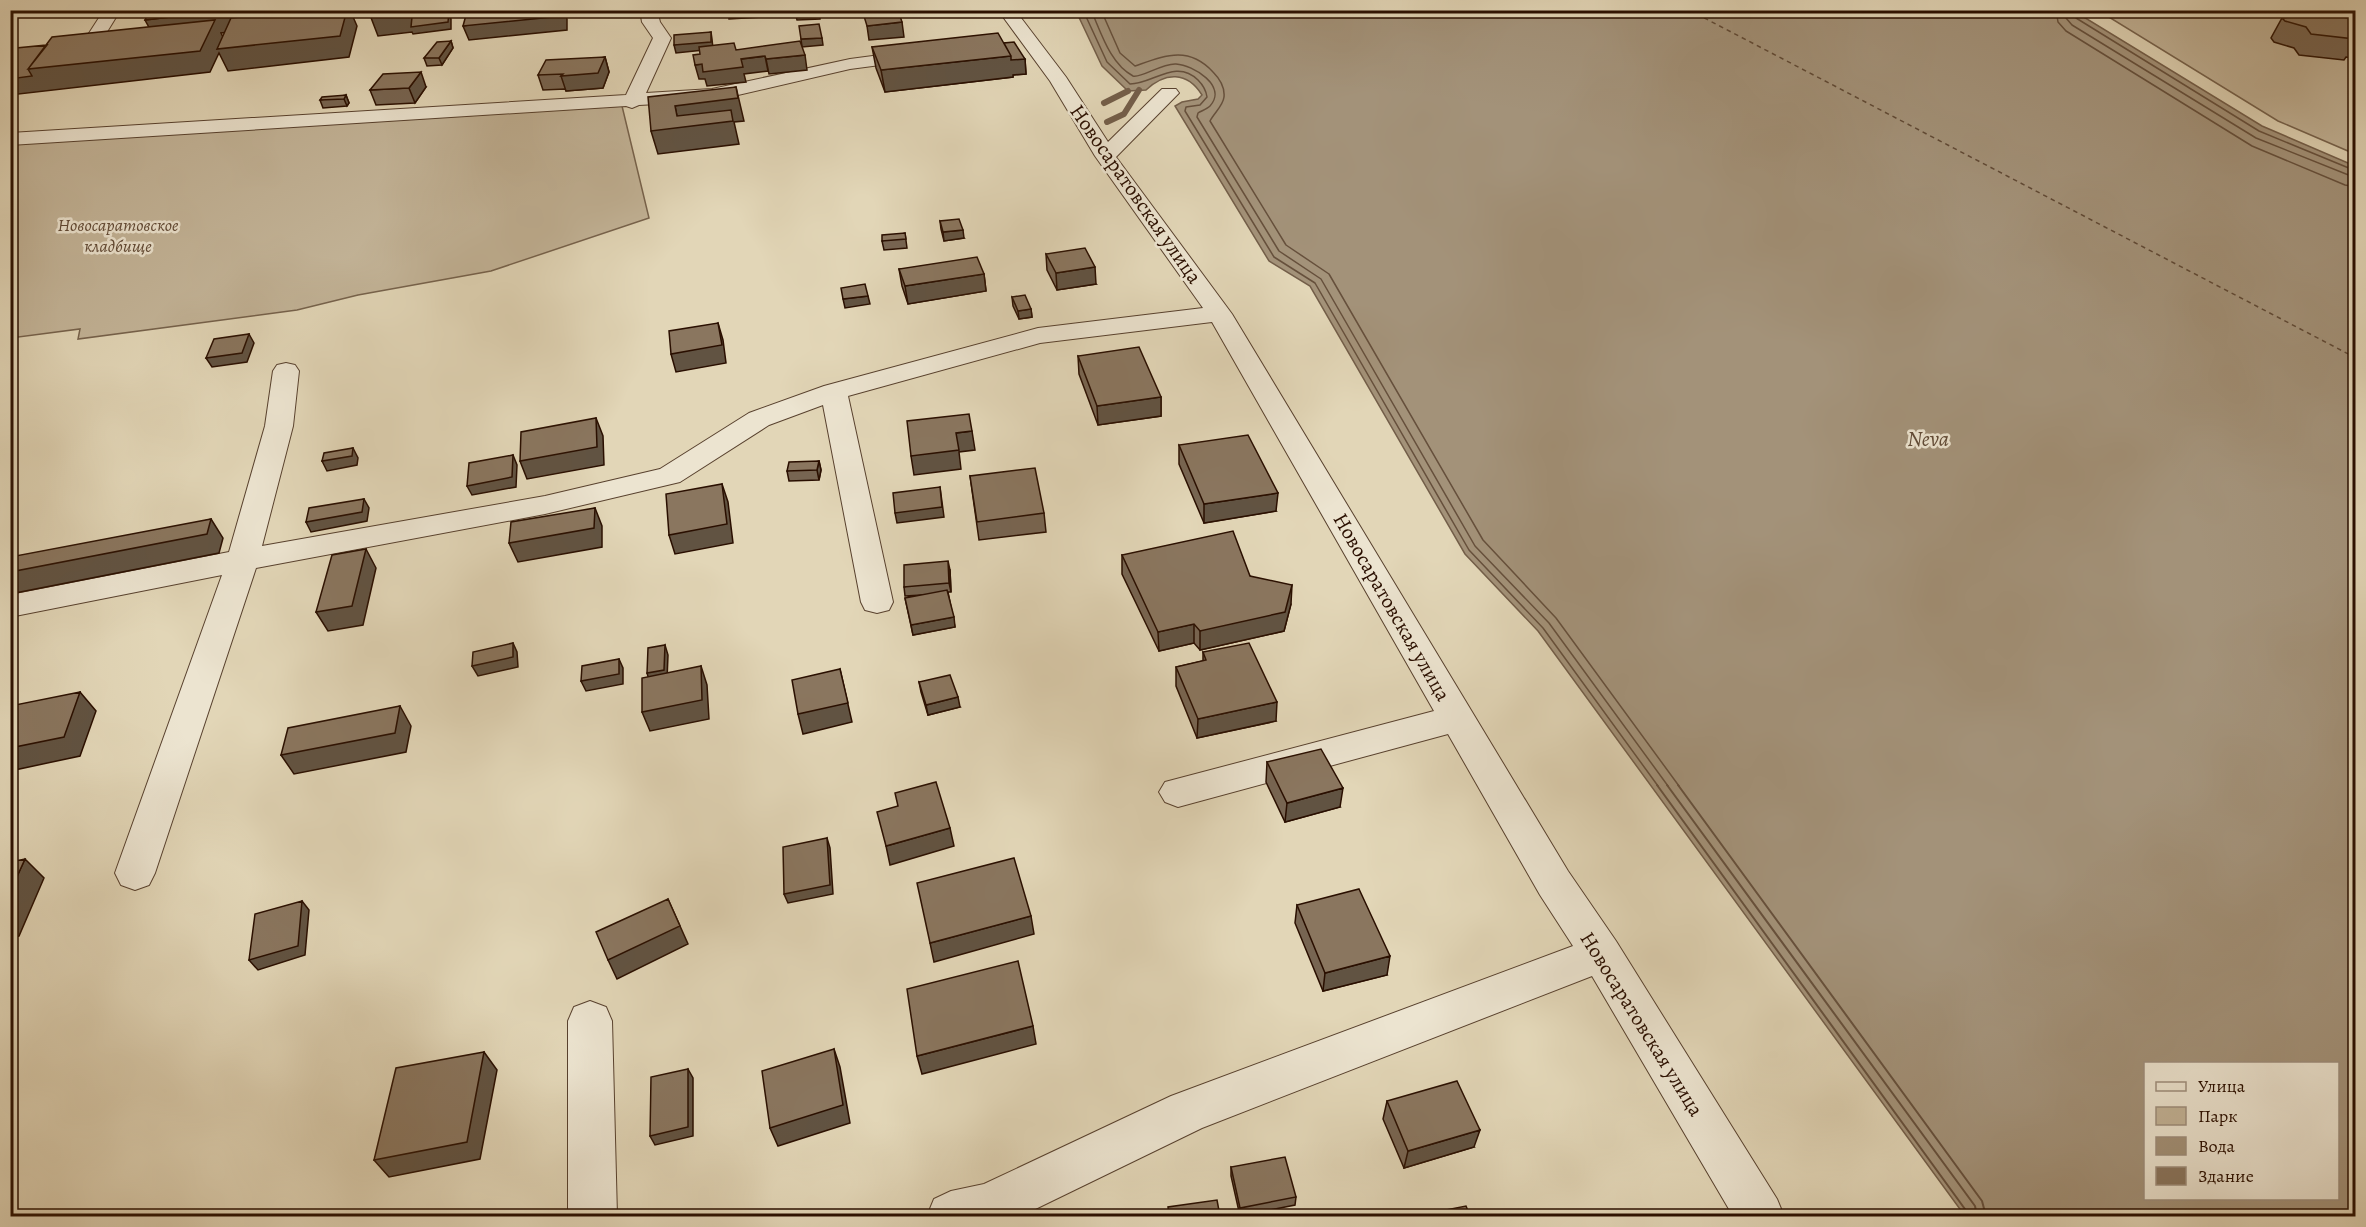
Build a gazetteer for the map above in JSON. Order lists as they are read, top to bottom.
{
  "streets": {
    "street": ["Новосаратовская улица"]
  },
  "water": ["Neva"],
  "parks": ["Новосаратовское кладбище"],
  "legend": [
    "Улица",
    "Парк",
    "Вода",
    "Здание"
  ]
}
